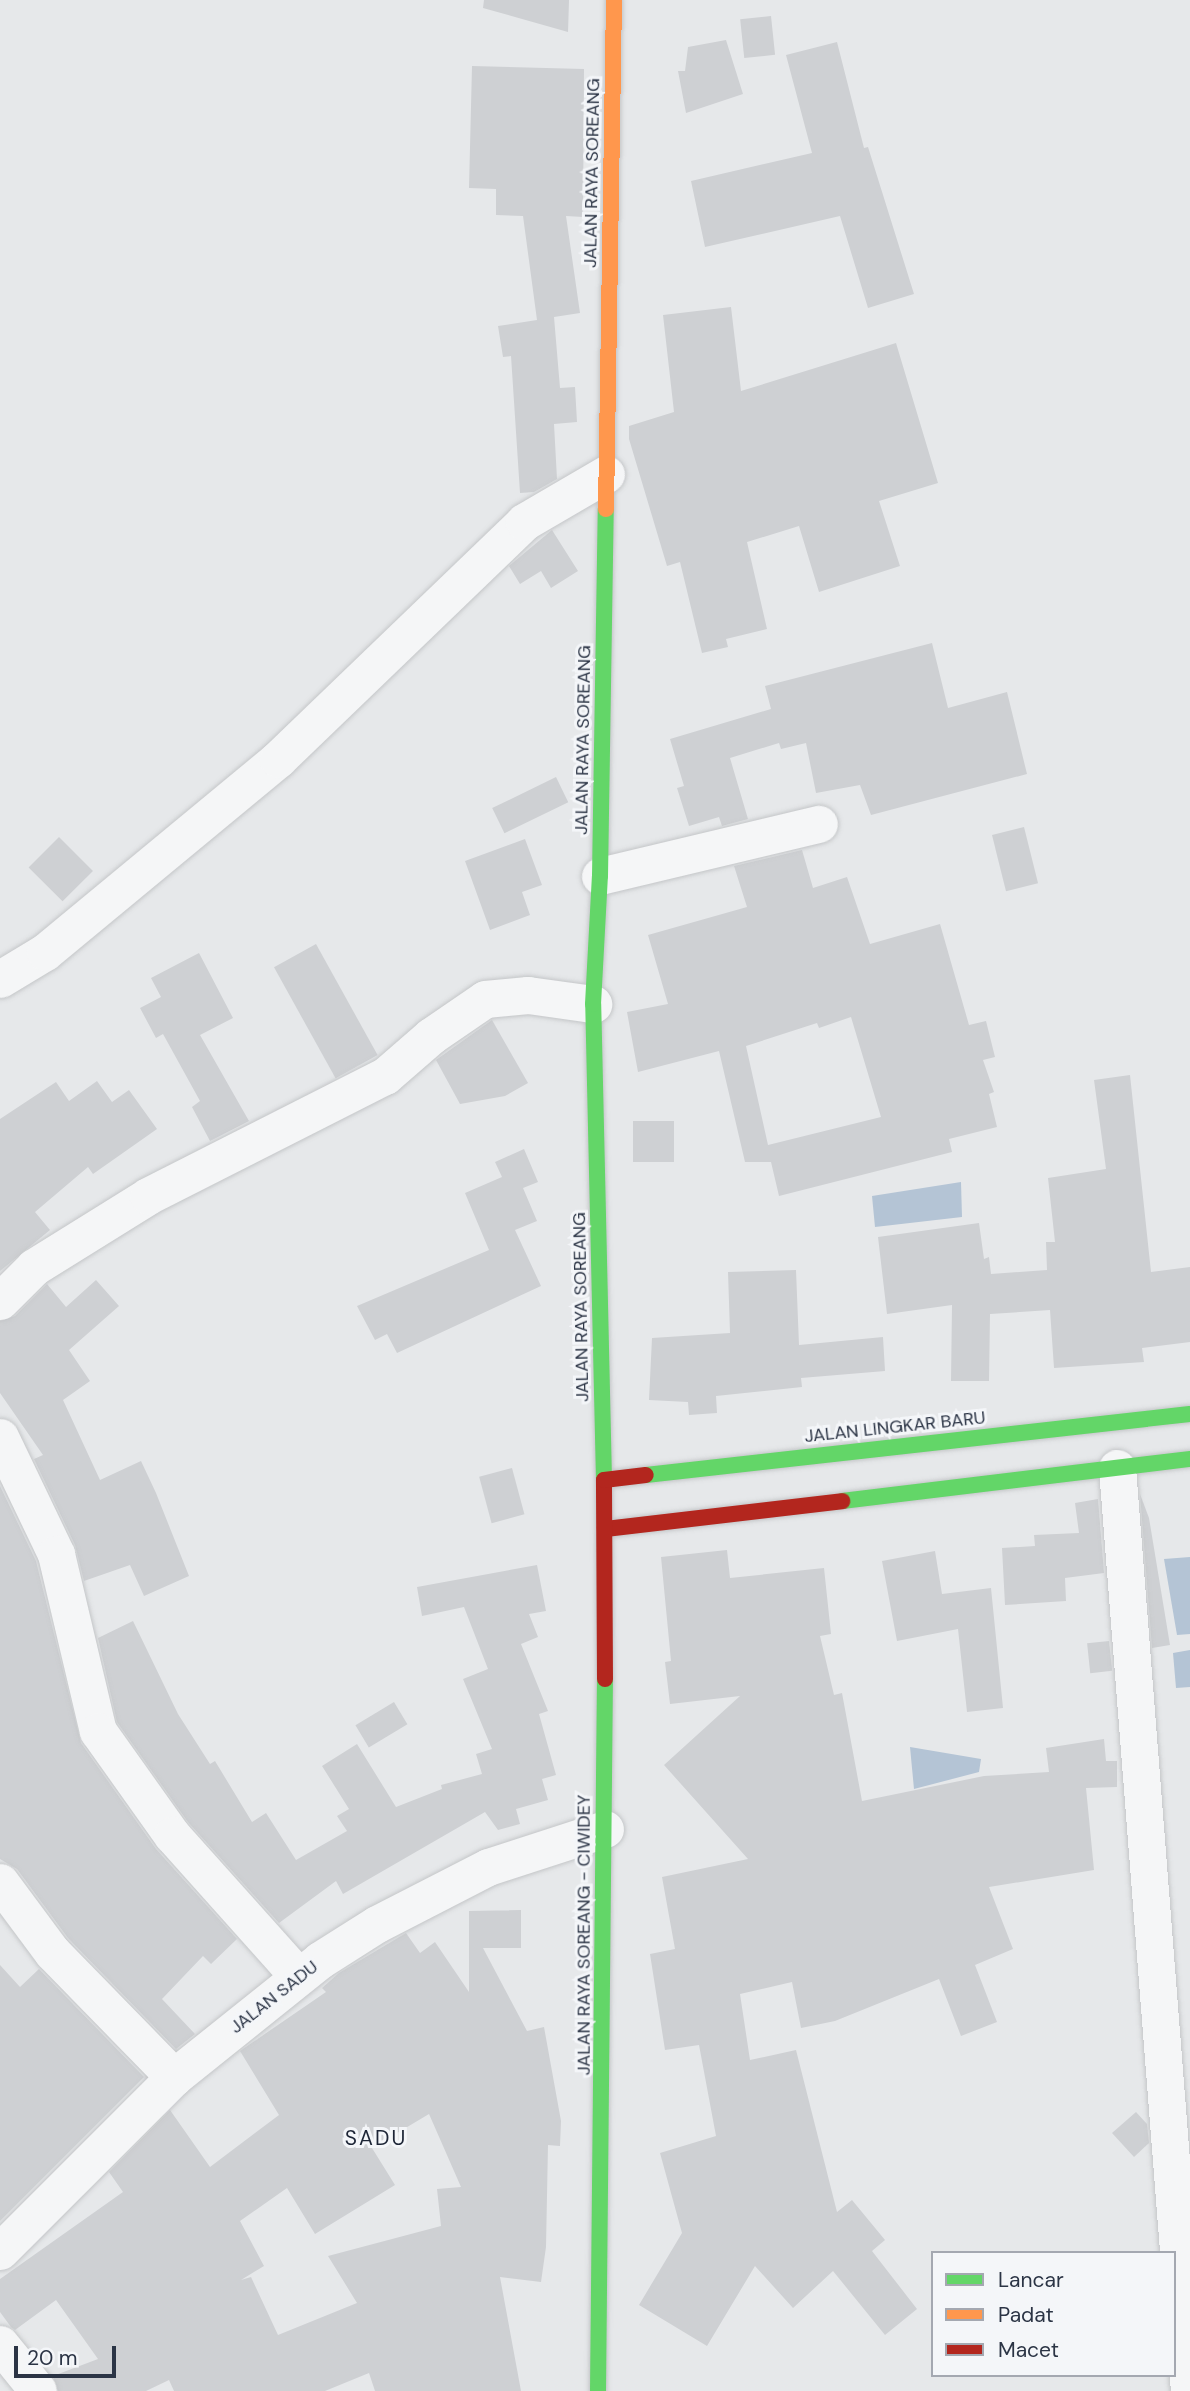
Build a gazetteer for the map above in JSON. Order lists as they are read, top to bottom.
{
  "streets": {
    "main road": ["JALAN RAYA SOREANG", "JALAN LINGKAR BARU", "JALAN RAYA SOREANG - CIWIDEY"],
    "street": ["JALAN SADU"]
  },
  "crossings": [
    ["JALAN RAYA SOREANG", "JALAN LINGKAR BARU"],
    ["JALAN RAYA SOREANG", "JALAN RAYA SOREANG - CIWIDEY"],
    ["JALAN LINGKAR BARU", "JALAN RAYA SOREANG - CIWIDEY"],
    ["JALAN RAYA SOREANG - CIWIDEY", "JALAN SADU"]
  ],
  "districts": ["SADU"],
  "legend": ["Lancar", "Padat", "Macet"],
  "scale_bar": "20 m"
}
